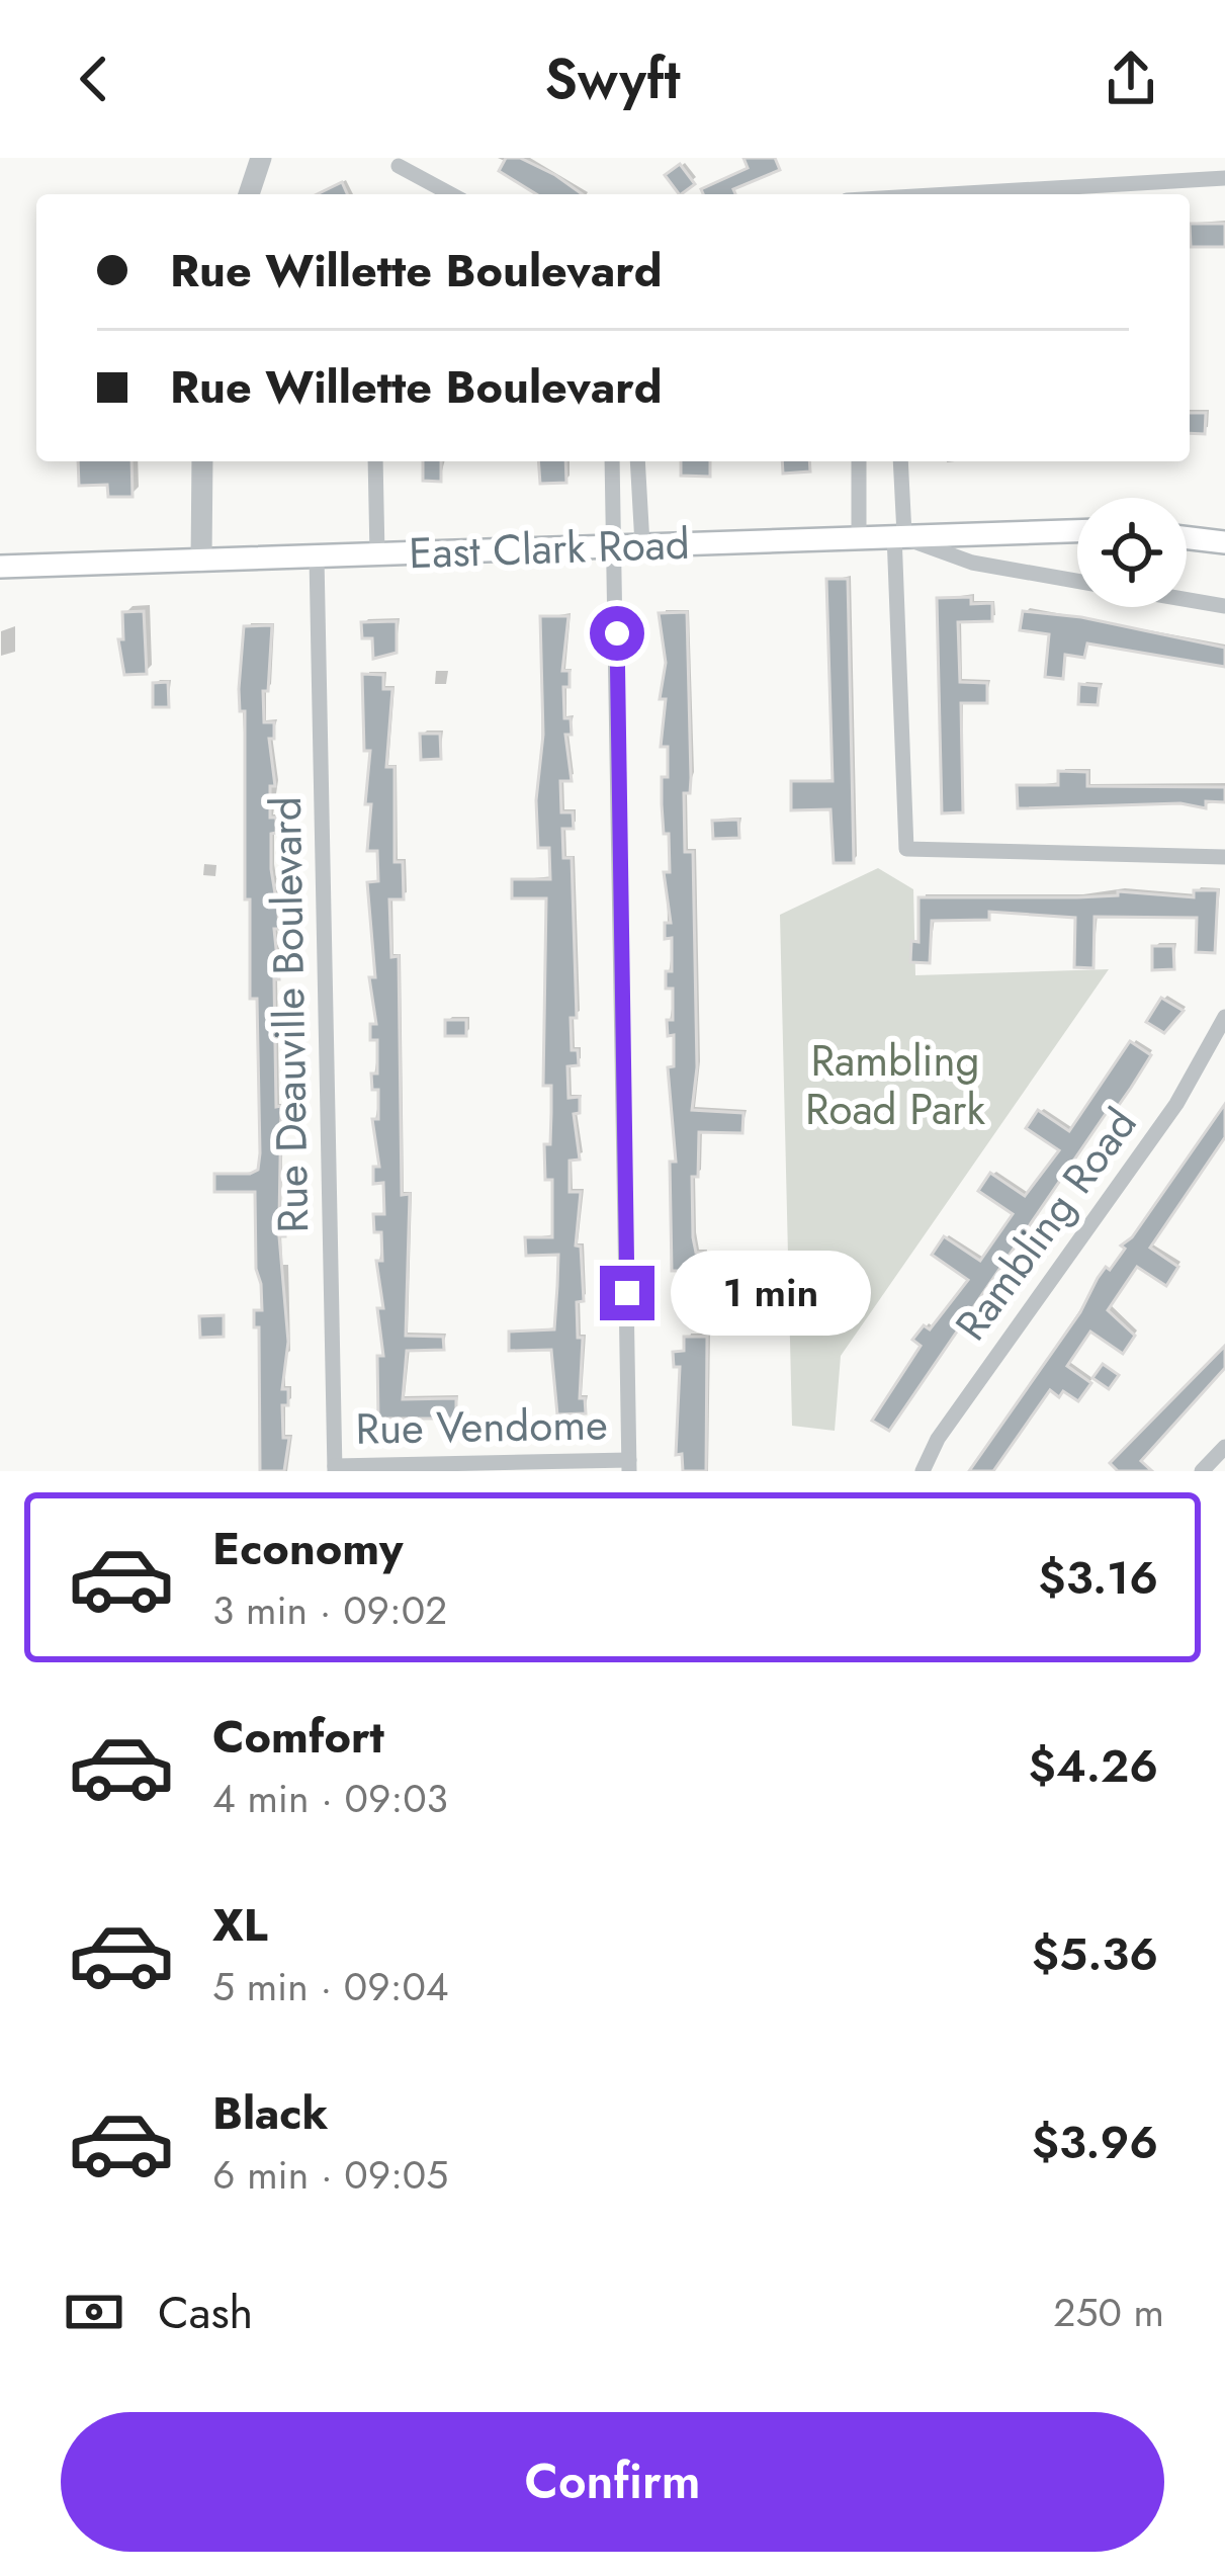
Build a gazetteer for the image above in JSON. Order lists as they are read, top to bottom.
{
  "streets": {
    "main road": ["East Clark Road"],
    "street": ["Rue Deauville Boulevard", "Rambling Road", "Rue Vendome"]
  },
  "crossings": [
    ["East Clark Road", "Rue Deauville Boulevard"],
    ["Rue Deauville Boulevard", "Rue Vendome"]
  ],
  "parks": ["Rambling Road Park"],
  "page": {
    "header": "Swyft",
    "banner": ["Rue Willette Boulevard", "Rue Willette Boulevard"],
    "bubble": "1 min",
    "list": [
      {
        "name": "Economy",
        "note": "3 min · 09:02",
        "value": "$3.16"
      },
      {
        "name": "Comfort",
        "note": "4 min · 09:03",
        "value": "$4.26"
      },
      {
        "name": "XL",
        "note": "5 min · 09:04",
        "value": "$5.36"
      },
      {
        "name": "Black",
        "note": "6 min · 09:05",
        "value": "$3.96"
      }
    ],
    "pay": ["Cash", "250 m"],
    "buttons": "Confirm"
  }
}
